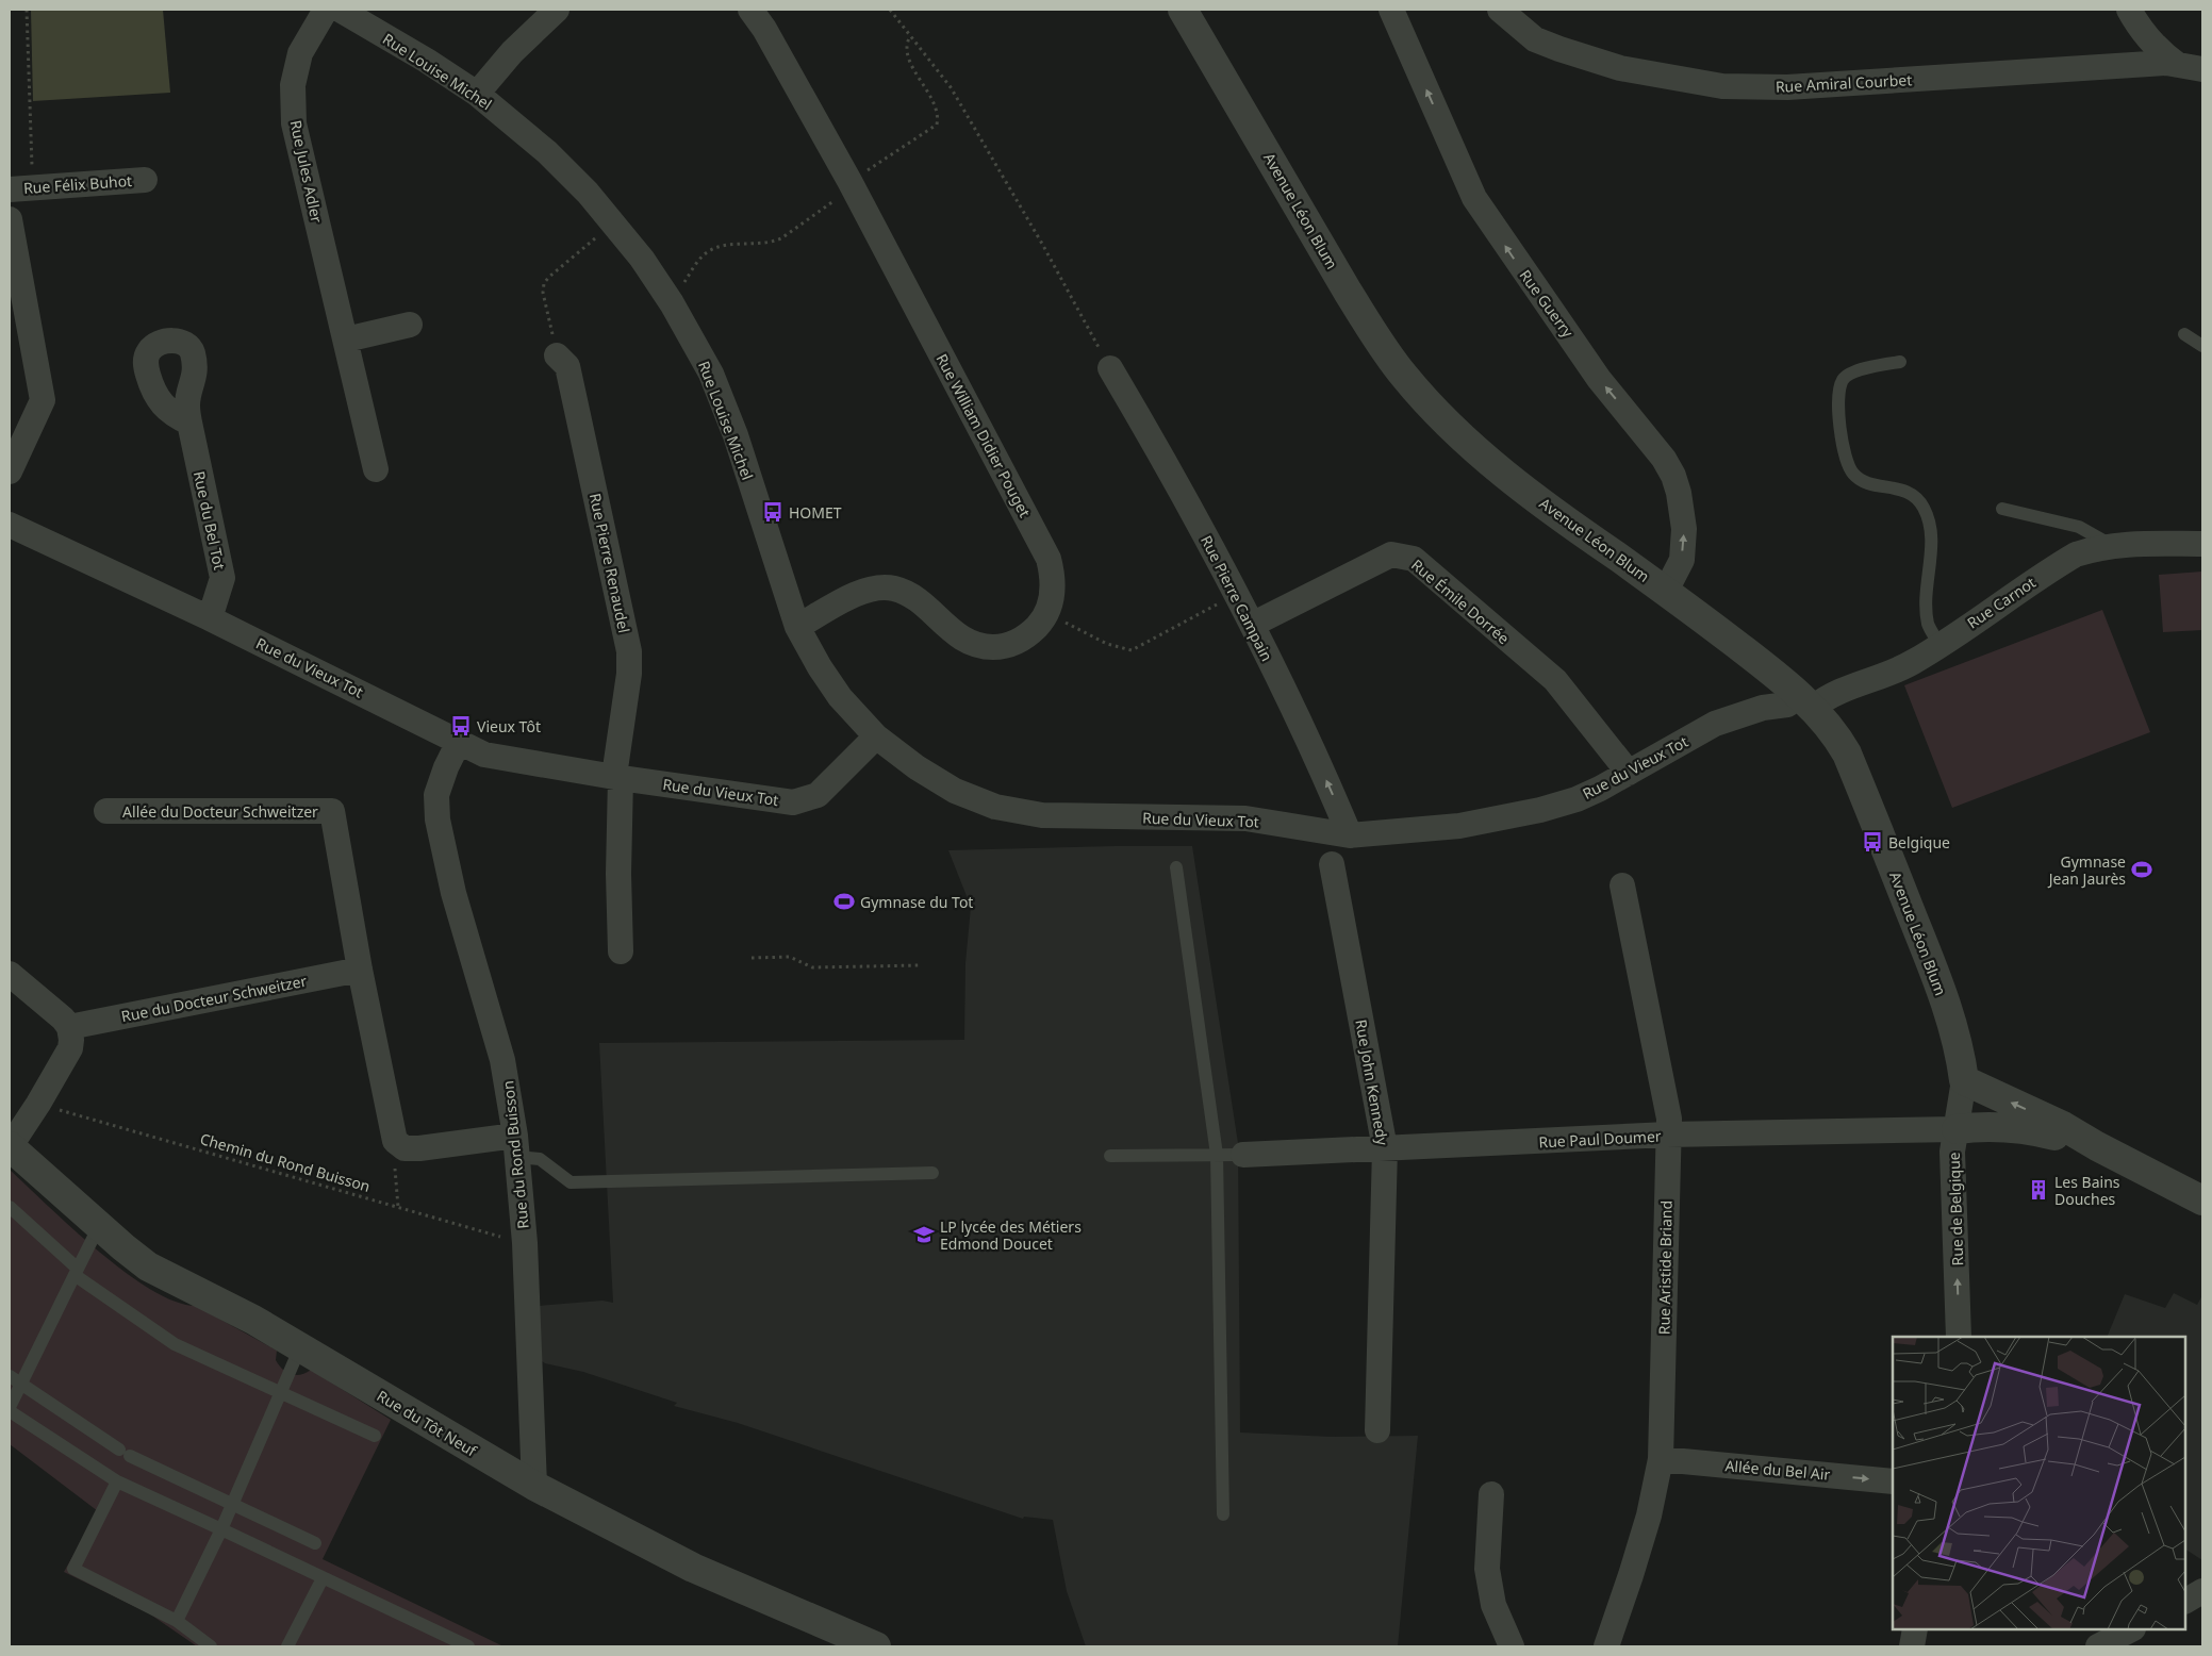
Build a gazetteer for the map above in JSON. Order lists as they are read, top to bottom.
{
  "streets": {
    "street": [
      "Rue Louise Michel",
      "Rue Amiral Courbet",
      "Rue Jules Adler",
      "Rue Félix Buhot",
      "Avenue Léon Blum",
      "Rue Guerry",
      "Rue William Didier Pouget",
      "Rue du Bel Tot",
      "Rue Pierre Renaudel",
      "Rue Pierre Campain",
      "Rue Émile Dorrée",
      "Rue Carnot",
      "Rue du Vieux Tot",
      "Allée du Docteur Schweitzer",
      "Rue du Docteur Schweitzer",
      "Rue John Kennedy",
      "Rue Paul Doumer",
      "Rue du Rond Buisson",
      "Rue de Belgique",
      "Rue Aristide Briand",
      "Rue du Tôt Neuf",
      "Allée du Bel Air"
    ],
    "path": ["Chemin du Rond Buisson"]
  },
  "crossings": [
    ["Rue Louise Michel", "Rue du Vieux Tot"],
    ["Avenue Léon Blum", "Rue Guerry"],
    ["Avenue Léon Blum", "Rue Carnot"],
    ["Avenue Léon Blum", "Rue du Vieux Tot"],
    ["Avenue Léon Blum", "Rue de Belgique"],
    ["Rue du Bel Tot", "Rue du Vieux Tot"],
    ["Rue Pierre Renaudel", "Rue du Vieux Tot"],
    ["Rue Pierre Campain", "Rue Émile Dorrée"],
    ["Rue Pierre Campain", "Rue du Vieux Tot"],
    ["Rue Émile Dorrée", "Rue du Vieux Tot"],
    ["Rue Carnot", "Rue du Vieux Tot"],
    ["Rue du Vieux Tot", "Rue du Rond Buisson"],
    ["Allée du Docteur Schweitzer", "Rue du Docteur Schweitzer"],
    ["Rue John Kennedy", "Rue Paul Doumer"],
    ["Rue Paul Doumer", "Rue de Belgique"],
    ["Rue Paul Doumer", "Rue Aristide Briand"],
    ["Rue du Rond Buisson", "Chemin du Rond Buisson"],
    ["Rue du Rond Buisson", "Rue du Tôt Neuf"],
    ["Rue Aristide Briand", "Allée du Bel Air"]
  ],
  "one_way": [
    "Rue Guerry",
    "Rue Pierre Campain",
    "Rue de Belgique",
    "Allée du Bel Air"
  ],
  "places": {
    "bus stop": ["HOMET", "Vieux Tôt", "Belgique"],
    "sports": ["Gymnase Jean Jaurès", "Gymnase du Tot"],
    "building": ["Les Bains Douches"],
    "school or university": ["LP lycée des Métiers Edmond Doucet"]
  }
}
